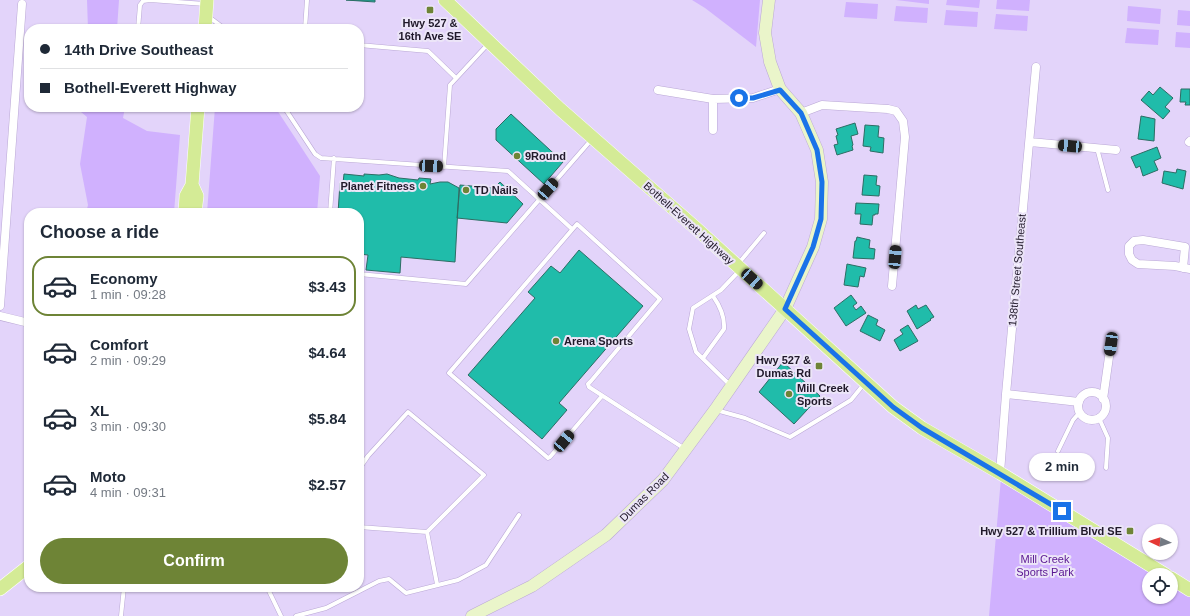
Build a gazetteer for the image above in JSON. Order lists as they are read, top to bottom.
{
  "streets": {
    "main road": ["Bothell-Everett Highway"],
    "street": ["138th Street Southeast", "Dumas Road"]
  },
  "crossings": [
    ["Bothell-Everett Highway", "138th Street Southeast"],
    ["Bothell-Everett Highway", "Dumas Road"]
  ],
  "parks": ["Mill Creek Sports Park"],
  "places": {
    "transit": ["Hwy 527 & 16th Ave SE", "Hwy 527 & Dumas Rd", "Hwy 527 & Trillium Blvd SE"],
    "other": [
      "9Round",
      "Planet Fitness",
      "TD Nails",
      "Arena Sports",
      "Mill Creek Sports"
    ]
  },
  "north": "left",
  "page": {
    "banner": ["14th Drive Southeast", "Bothell-Everett Highway"],
    "heading": "Choose a ride",
    "list": [
      {
        "name": "Economy",
        "note": "1 min · 09:28",
        "value": "$3.43"
      },
      {
        "name": "Comfort",
        "note": "2 min · 09:29",
        "value": "$4.64"
      },
      {
        "name": "XL",
        "note": "3 min · 09:30",
        "value": "$5.84"
      },
      {
        "name": "Moto",
        "note": "4 min · 09:31",
        "value": "$2.57"
      }
    ],
    "bubble": "2 min",
    "buttons": "Confirm"
  }
}
